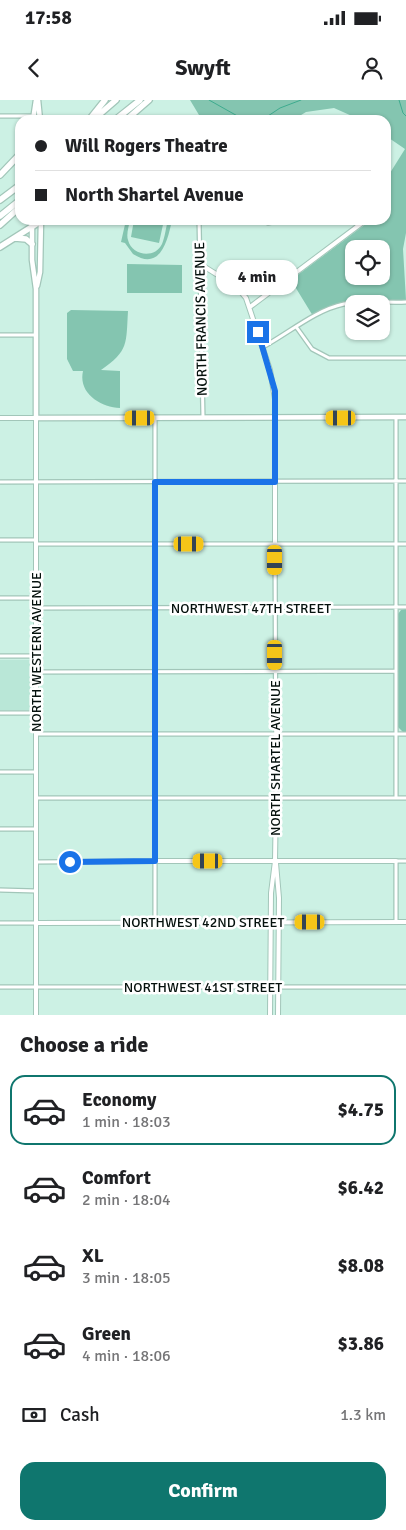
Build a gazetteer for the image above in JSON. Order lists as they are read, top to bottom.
{
  "streets": {
    "main road": ["NORTH WESTERN AVENUE"],
    "street": [
      "NORTH FRANCIS AVENUE",
      "NORTHWEST 47TH STREET",
      "NORTH SHARTEL AVENUE",
      "NORTHWEST 42ND STREET",
      "NORTHWEST 41ST STREET"
    ]
  },
  "crossings": [
    ["NORTH FRANCIS AVENUE", "NORTH SHARTEL AVENUE"],
    ["NORTHWEST 47TH STREET", "NORTH WESTERN AVENUE"],
    ["NORTHWEST 47TH STREET", "NORTH SHARTEL AVENUE"],
    ["NORTH WESTERN AVENUE", "NORTHWEST 42ND STREET"],
    ["NORTH WESTERN AVENUE", "NORTHWEST 41ST STREET"],
    ["NORTH SHARTEL AVENUE", "NORTHWEST 42ND STREET"],
    ["NORTH SHARTEL AVENUE", "NORTHWEST 41ST STREET"]
  ],
  "page": {
    "status": "17:58",
    "header": "Swyft",
    "banner": ["Will Rogers Theatre", "North Shartel Avenue"],
    "bubble": "4 min",
    "heading": "Choose a ride",
    "list": [
      {
        "name": "Economy",
        "note": "1 min · 18:03",
        "value": "$4.75"
      },
      {
        "name": "Comfort",
        "note": "2 min · 18:04",
        "value": "$6.42"
      },
      {
        "name": "XL",
        "note": "3 min · 18:05",
        "value": "$8.08"
      },
      {
        "name": "Green",
        "note": "4 min · 18:06",
        "value": "$3.86"
      }
    ],
    "pay": ["Cash", "1.3 km"],
    "buttons": "Confirm"
  }
}
